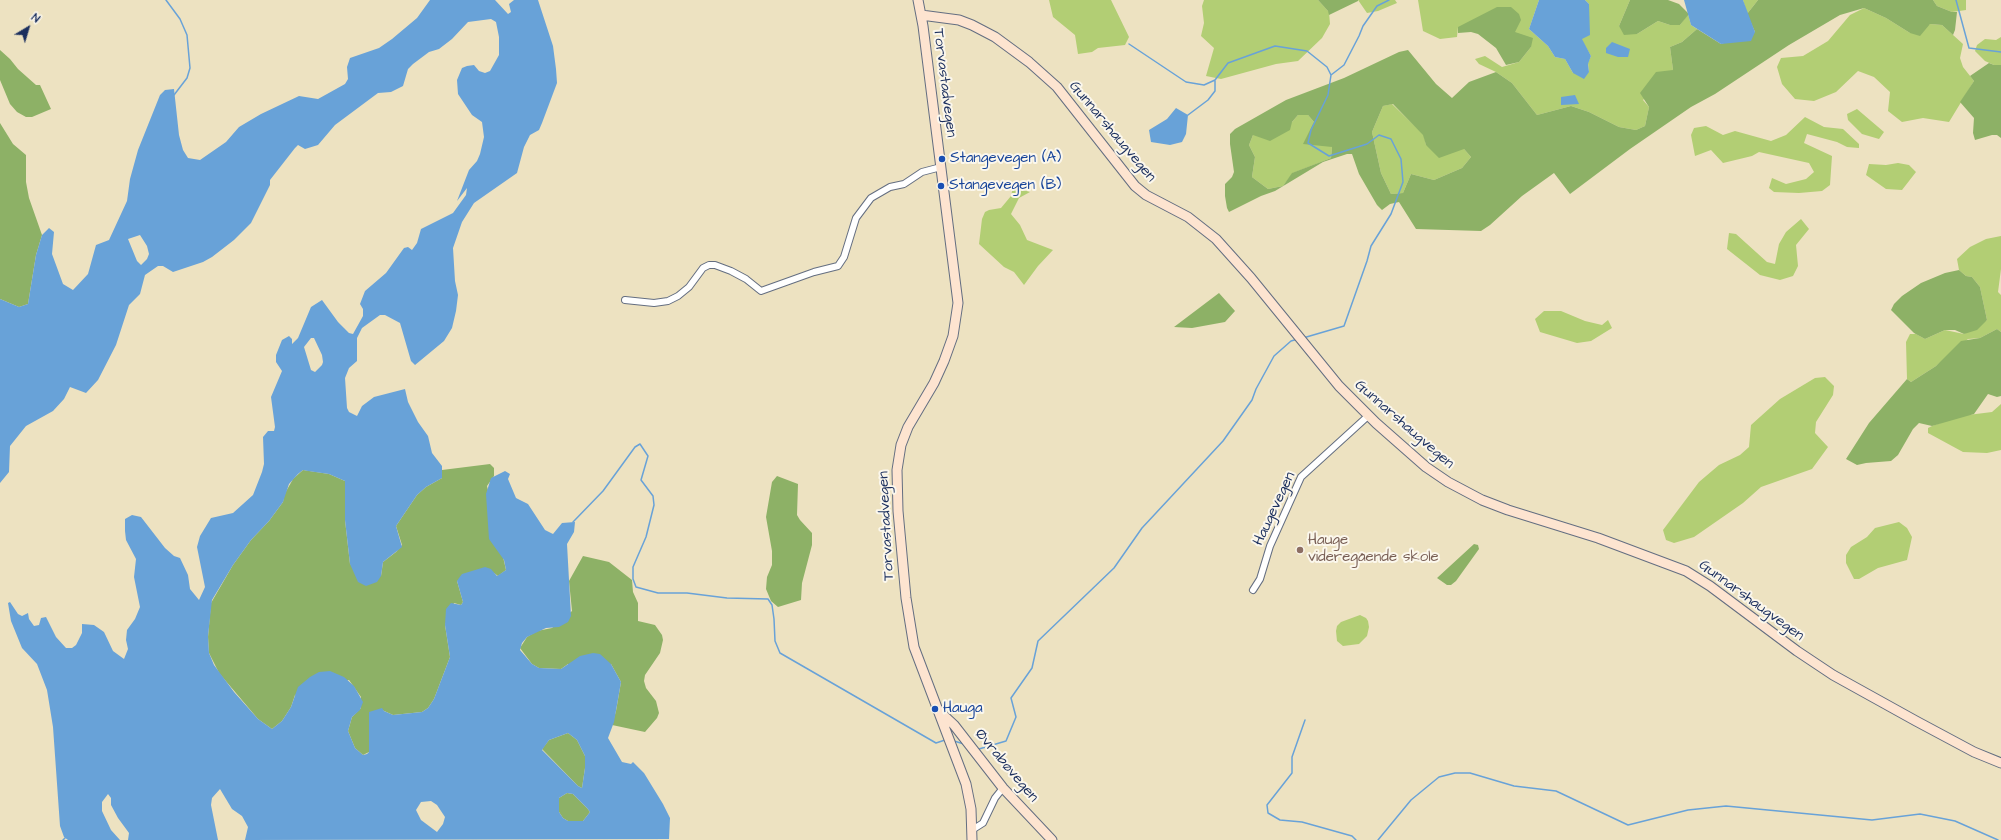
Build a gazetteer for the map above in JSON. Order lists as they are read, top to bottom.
{
  "streets": {
    "main road": ["Torvastadvegen", "Gunnarshaugvegen", "Øvrabøvegen"],
    "street": ["Haugevegen"]
  },
  "crossings": [
    ["Torvastadvegen", "Gunnarshaugvegen"],
    ["Torvastadvegen", "Øvrabøvegen"],
    ["Gunnarshaugvegen", "Haugevegen"]
  ],
  "places": [
    "Stangevegen (A)",
    "Stangevegen (B)",
    "Hauge videregående skole",
    "Hauga"
  ],
  "north": "top right"
}
